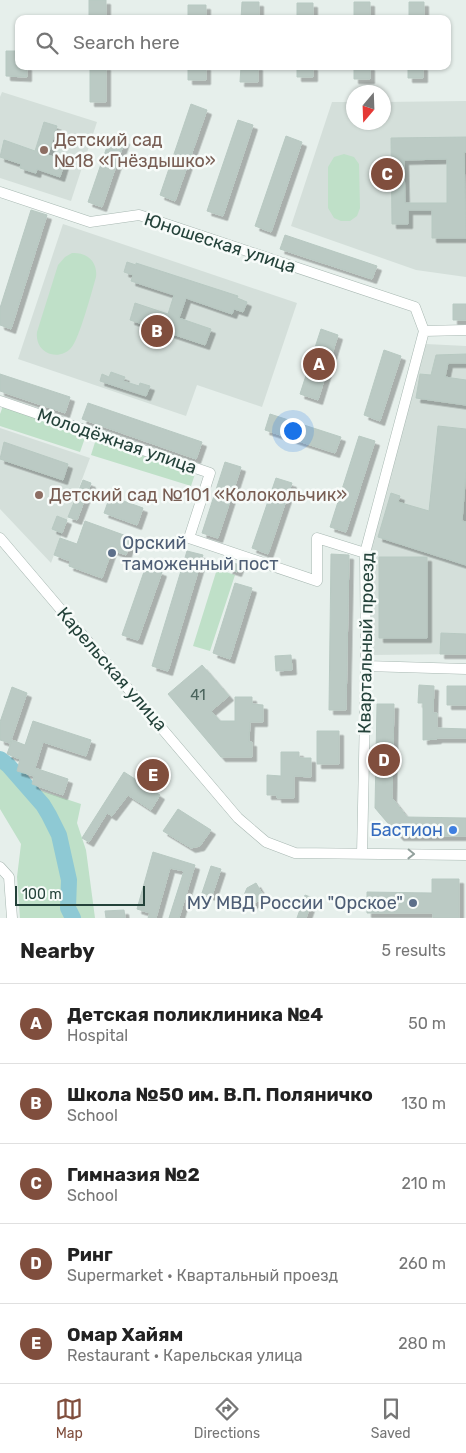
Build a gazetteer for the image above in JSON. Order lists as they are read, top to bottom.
{
  "streets": {
    "street": [
      "Юношеская улица",
      "Молодёжная улица",
      "Квартальный проезд",
      "Карельская улица"
    ]
  },
  "crossings": [
    ["Юношеская улица", "Квартальный проезд"],
    ["Молодёжная улица", "Квартальный проезд"],
    ["Квартальный проезд", "Карельская улица"]
  ],
  "places": [
    "Детский сад №18 «Гнёздышко»",
    "Детский сад №101 «Колокольчик»",
    "Орский таможенный пост",
    "Бастион",
    "МУ МВД России \"Орское\""
  ],
  "house_numbers": ["41"],
  "scale_bar": "100 m",
  "north": "bottom",
  "page": {
    "search": "Search here",
    "pins": [
      "C",
      "B",
      "A",
      "D",
      "E"
    ],
    "scale": "100 m",
    "heading": ["Nearby", "5 results"],
    "list": [
      {
        "mark": "A",
        "name": "Детская поликлиника №4",
        "note": "Hospital",
        "value": "50 m"
      },
      {
        "mark": "B",
        "name": "Школа №50 им. В.П. Поляничко",
        "note": "School",
        "value": "130 m"
      },
      {
        "mark": "C",
        "name": "Гимназия №2",
        "note": "School",
        "value": "210 m"
      },
      {
        "mark": "D",
        "name": "Ринг",
        "note": "Supermarket · Квартальный проезд",
        "value": "260 m"
      },
      {
        "mark": "E",
        "name": "Омар Хайям",
        "note": "Restaurant · Карельская улица",
        "value": "280 m"
      }
    ],
    "nav": ["Map", "Directions", "Saved"]
  }
}
